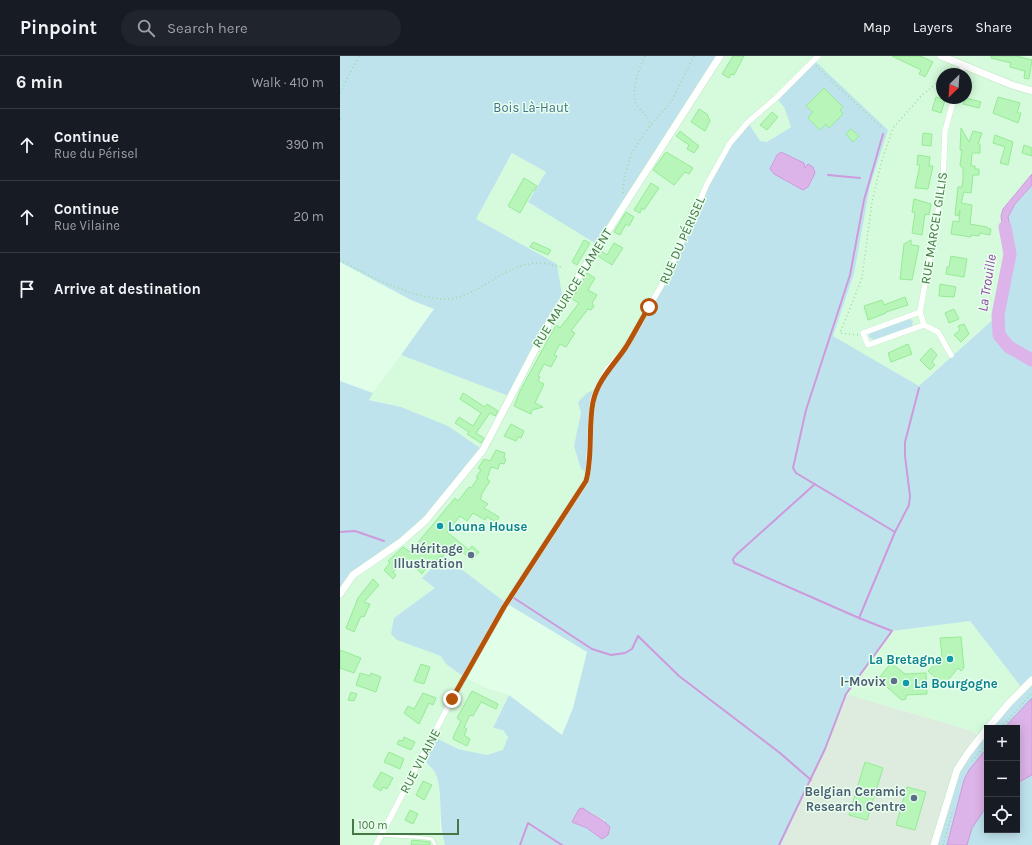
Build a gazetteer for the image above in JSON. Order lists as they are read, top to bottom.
{
  "streets": {
    "street": [
      "RUE MARCEL GILLIS",
      "RUE DU PÉRISEL",
      "RUE MAURICE FLAMENT",
      "RUE VILAINE"
    ]
  },
  "crossings": [
    ["RUE DU PÉRISEL", "RUE VILAINE"]
  ],
  "water": ["La Trouille"],
  "parks": ["Bois Là-Haut"],
  "places": [
    "Louna House",
    "Héritage Illustration",
    "La Bretagne",
    "I-Movix",
    "La Bourgogne",
    "Belgian Ceramic Research Centre"
  ],
  "scale_bar": "100 m",
  "north": "bottom left",
  "page": {
    "header": "Pinpoint",
    "search": "Search here",
    "nav": ["Map", "Layers", "Share"],
    "heading": ["6 min", "Walk · 410 m"],
    "list": [
      ["Continue", "Rue du Périsel", "390 m"],
      ["Continue", "Rue Vilaine", "20 m"],
      "Arrive at destination"
    ],
    "map_buttons": ["+", "−"],
    "scale": "100 m"
  }
}
